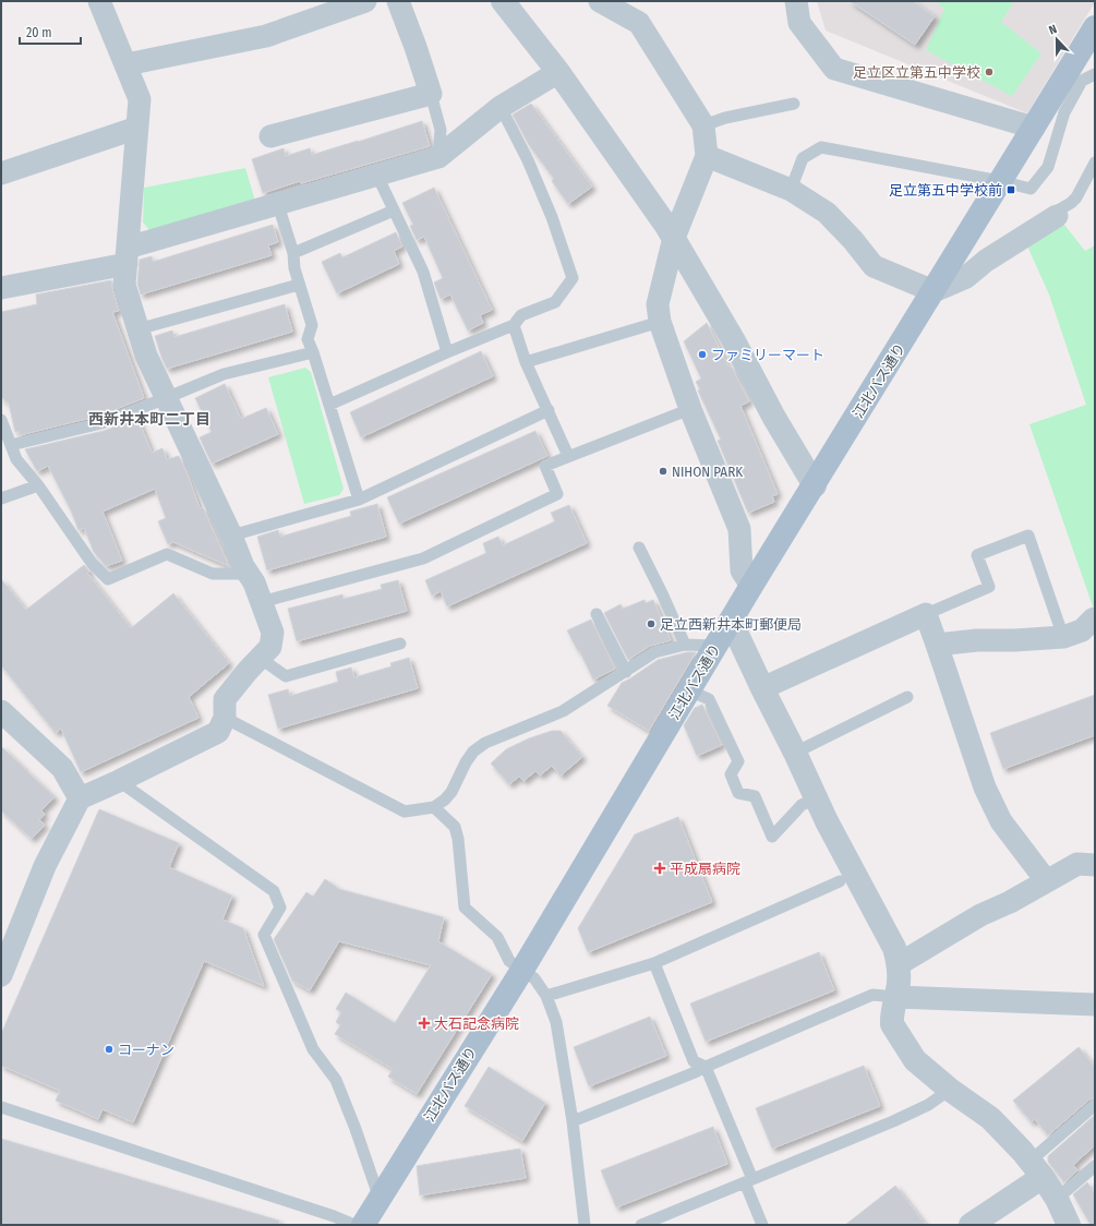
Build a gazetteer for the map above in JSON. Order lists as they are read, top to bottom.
{
  "streets": {
    "main road": ["江北バス通り"]
  },
  "districts": ["西新井本町二丁目"],
  "places": {
    "other": [
      "足立区立第五中学校",
      "ファミリーマート",
      "NIHON PARK",
      "足立西新井本町郵便局",
      "コーナン"
    ],
    "transit": ["足立第五中学校前"],
    "health": ["平成扇病院", "大石記念病院"]
  },
  "scale_bar": "20 m",
  "north": "top"
}
